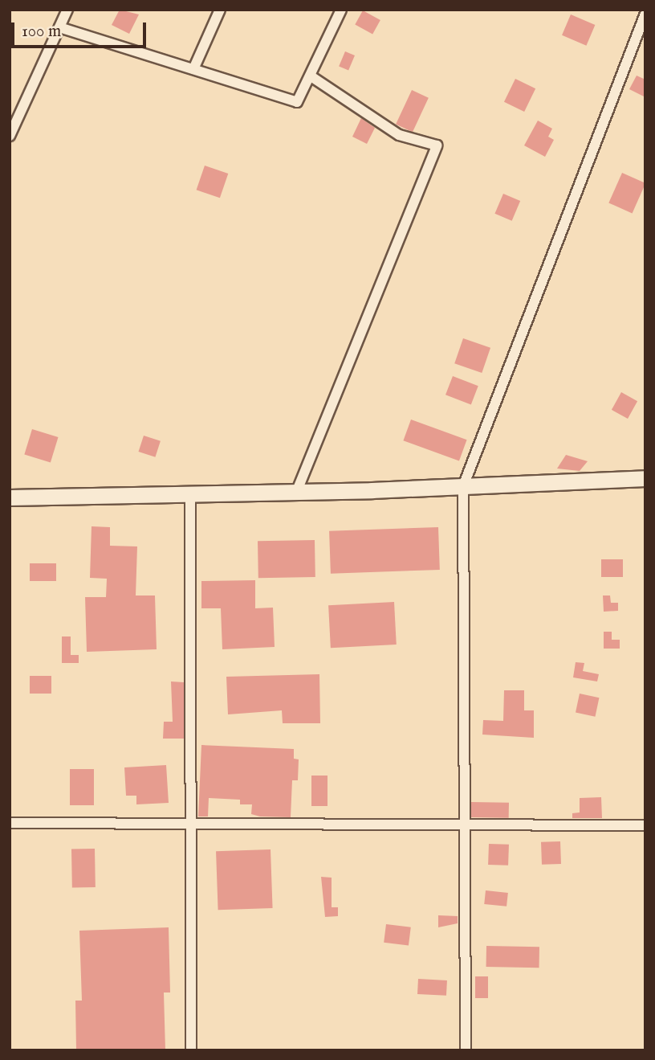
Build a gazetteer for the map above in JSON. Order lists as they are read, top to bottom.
{
  "scale_bar": "100 m"
}
